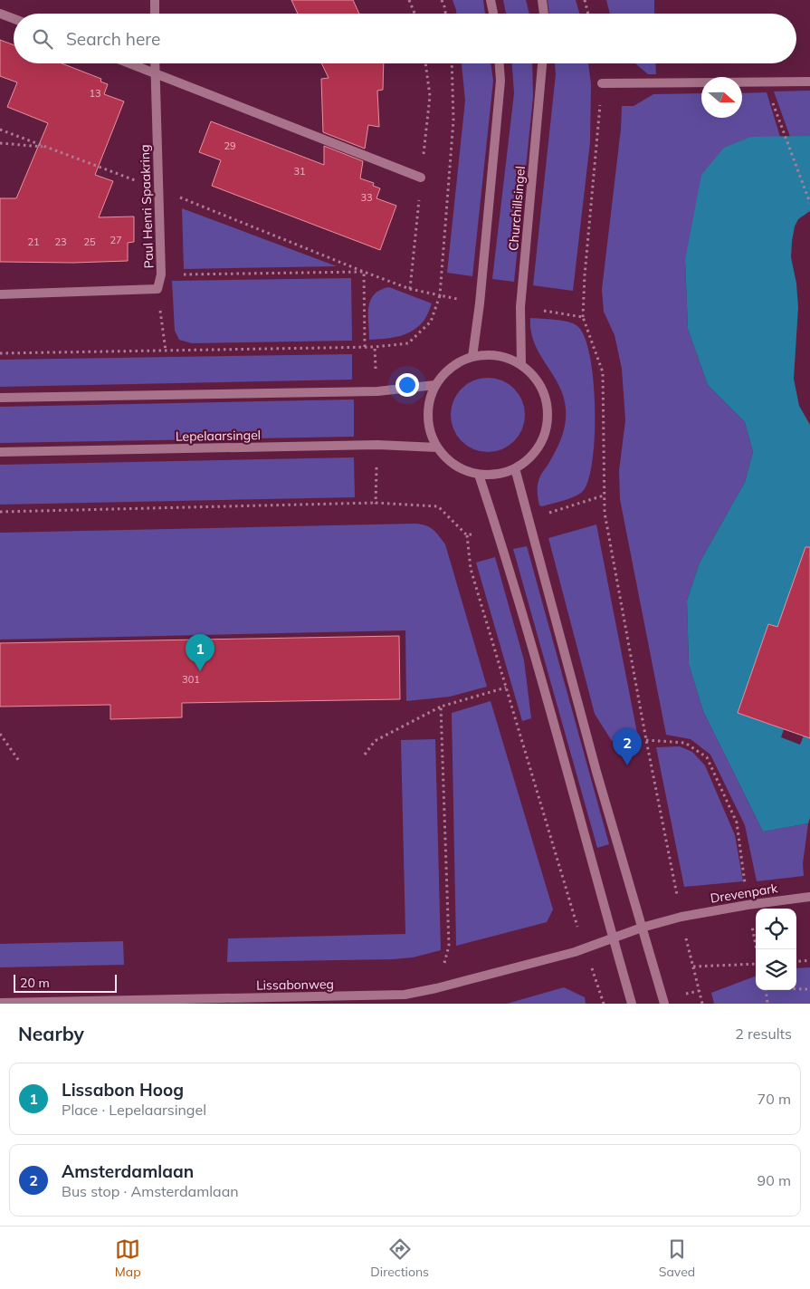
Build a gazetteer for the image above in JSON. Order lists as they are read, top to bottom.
{
  "streets": {
    "street": [
      "Paul Henri Spaakring",
      "Churchillsingel",
      "Lepelaarsingel",
      "Drevenpark",
      "Lissabonweg"
    ]
  },
  "crossings": [
    ["Churchillsingel", "Lepelaarsingel"],
    ["Drevenpark", "Lissabonweg"]
  ],
  "house_numbers": [
    "13",
    "29",
    "31",
    "33",
    "27",
    "21",
    "23",
    "25",
    "301"
  ],
  "scale_bar": "20 m",
  "north": "right",
  "page": {
    "search": "Search here",
    "pins": ["1", "2"],
    "scale": "20 m",
    "heading": ["Nearby", "2 results"],
    "list": [
      {
        "mark": "1",
        "name": "Lissabon Hoog",
        "note": "Place · Lepelaarsingel",
        "value": "70 m"
      },
      {
        "mark": "2",
        "name": "Amsterdamlaan",
        "note": "Bus stop · Amsterdamlaan",
        "value": "90 m"
      }
    ],
    "nav": ["Map", "Directions", "Saved"]
  }
}
